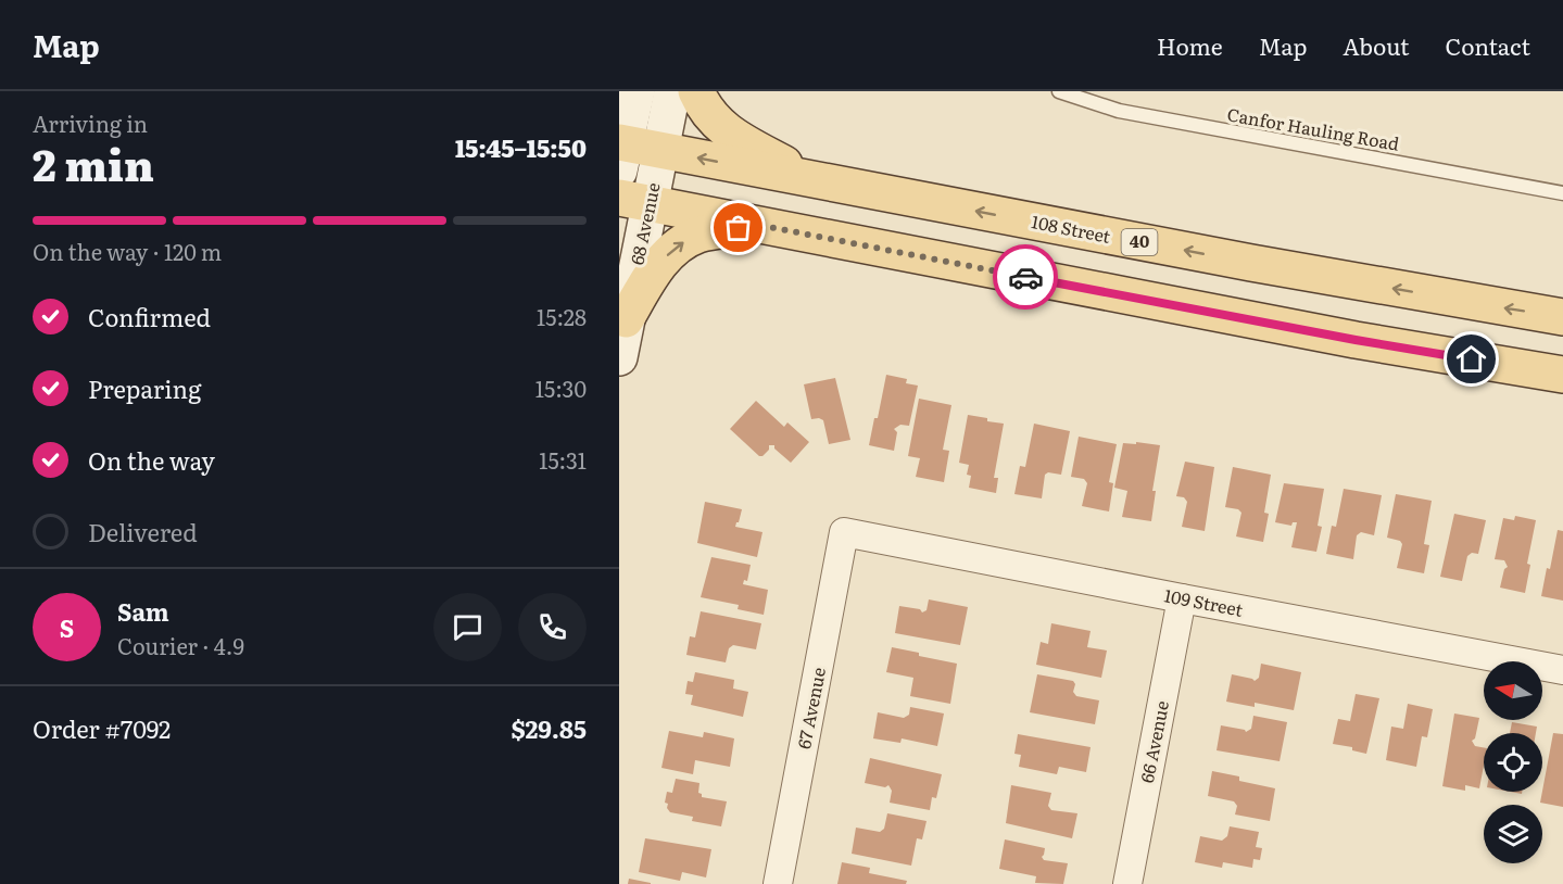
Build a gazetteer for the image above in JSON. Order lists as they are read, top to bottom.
{
  "streets": {
    "main road": ["68 Avenue", "108 Street", "40"],
    "street": ["109 Street", "67 Avenue", "66 Avenue"],
    "lane": ["Canfor Hauling Road"]
  },
  "crossings": [
    ["68 Avenue", "108 Street"],
    ["109 Street", "67 Avenue"],
    ["109 Street", "66 Avenue"]
  ],
  "north": "left",
  "page": {
    "header": "Map",
    "nav": [
      "Home",
      "Map",
      "About",
      "Contact"
    ],
    "heading": ["2 min", "Arriving in", "15:45–15:50"],
    "panel": [
      "Sam",
      "Courier · 4.9",
      "Order #7092",
      "$29.85"
    ],
    "bar": "On the way · 120 m",
    "list": [
      ["Confirmed", "15:28"],
      ["Preparing", "15:30"],
      ["On the way", "15:31"],
      "Delivered"
    ],
    "round": "S"
  }
}
